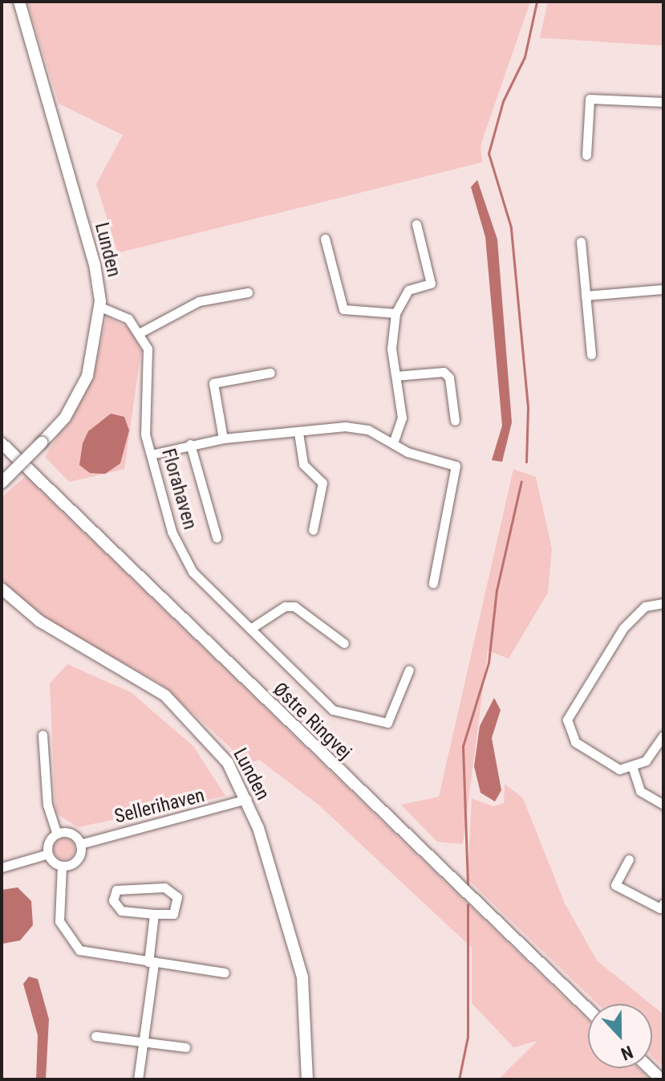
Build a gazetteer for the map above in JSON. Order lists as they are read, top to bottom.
{
  "streets": {
    "street": [
      "Lunden",
      "Florahaven",
      "Østre Ringvej",
      "Sellerihaven"
    ]
  },
  "crossings": [
    ["Lunden", "Sellerihaven"]
  ],
  "north": "bottom"
}
